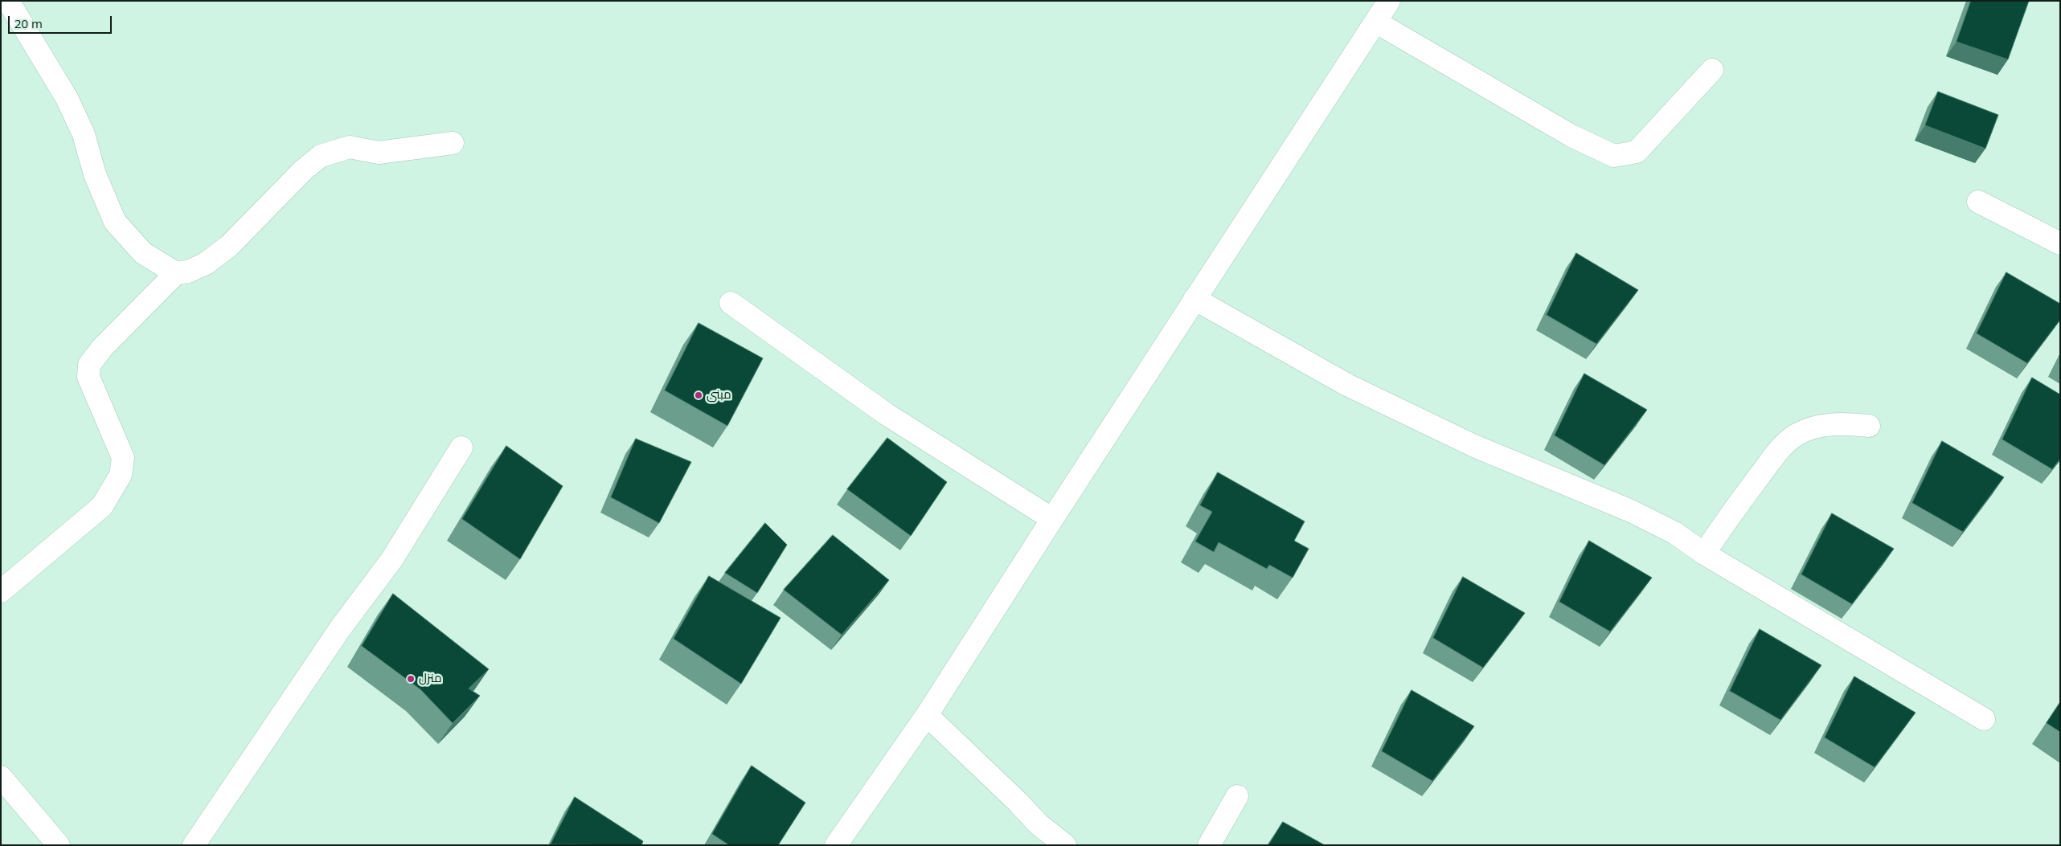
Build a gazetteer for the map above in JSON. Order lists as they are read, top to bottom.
{
  "places": ["مبنى", "منزل"],
  "scale_bar": "20 m"
}
